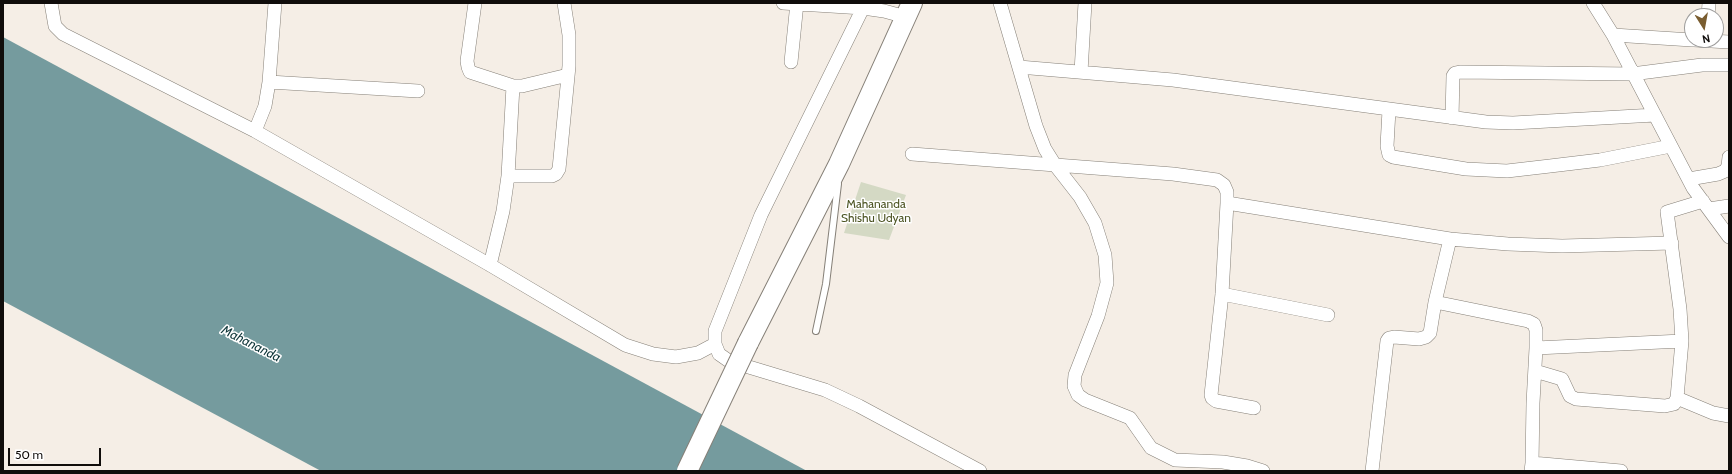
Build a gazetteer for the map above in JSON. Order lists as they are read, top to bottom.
{
  "water": ["Mahananda"],
  "parks": ["Mahananda Shishu Udyan"],
  "scale_bar": "50 m",
  "north": "bottom"
}
